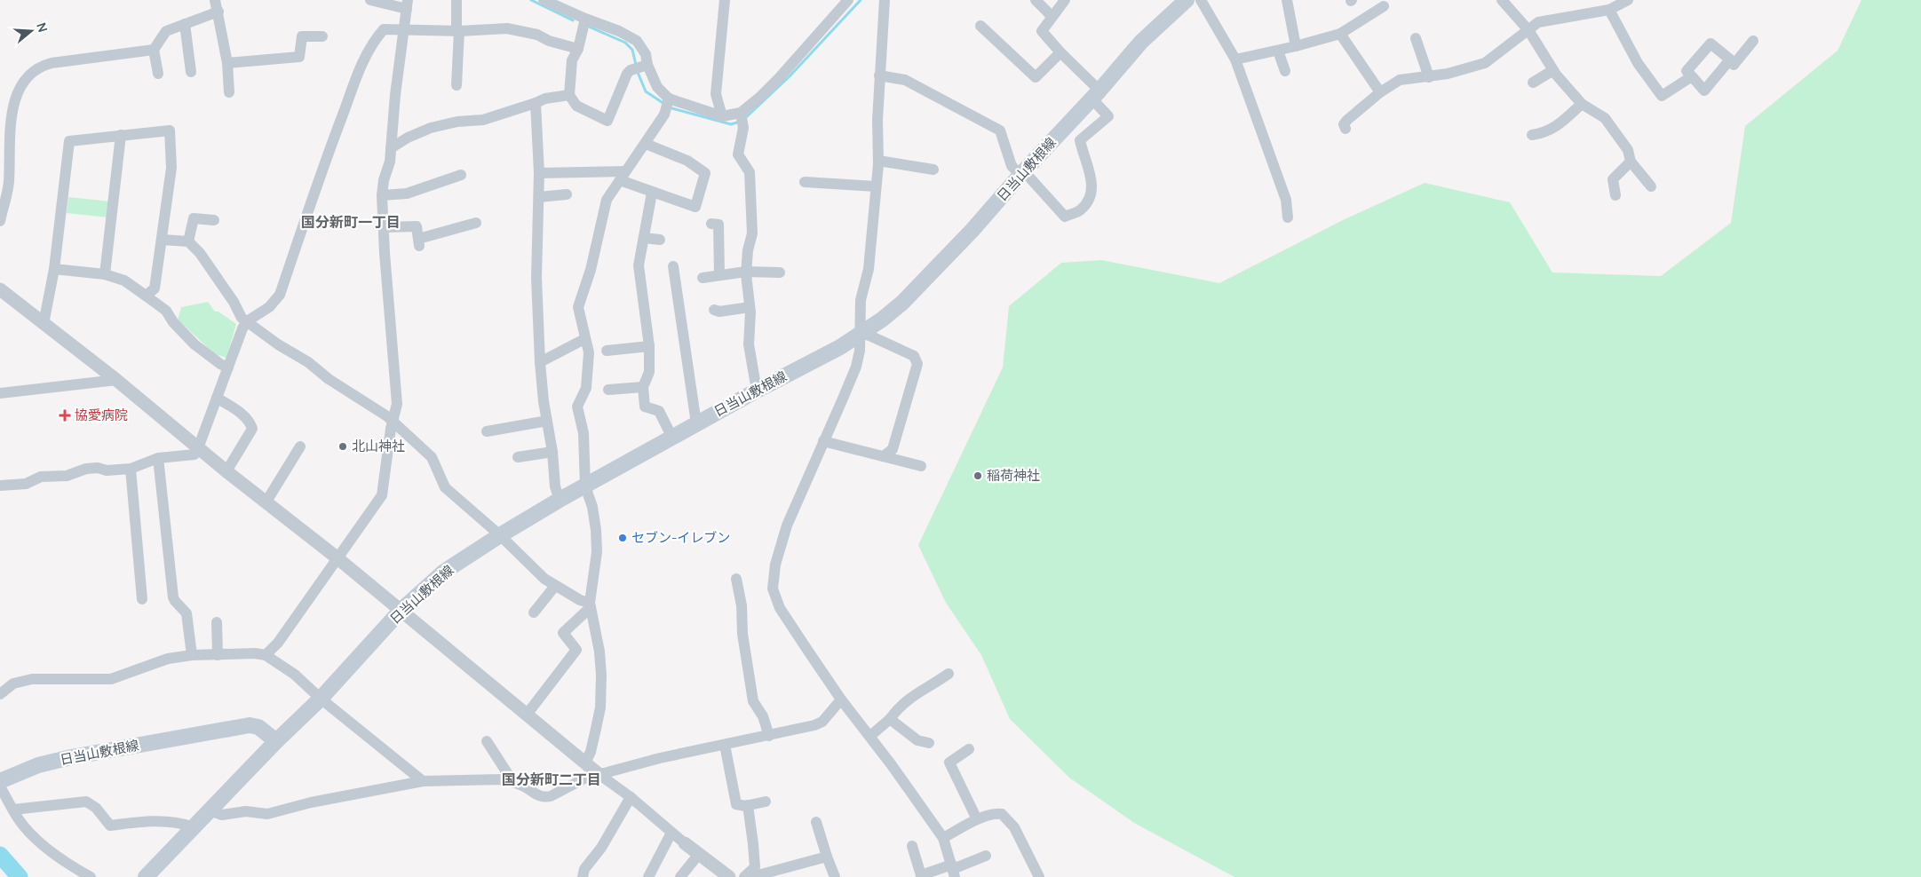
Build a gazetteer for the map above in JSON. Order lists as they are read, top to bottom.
{
  "streets": {
    "main road": ["日当山敷根線"]
  },
  "districts": ["国分新町一丁目", "国分新町二丁目"],
  "places": {
    "health": ["協愛病院"],
    "other": ["北山神社", "稲荷神社", "セブン-イレブン"]
  },
  "north": "right"
}
